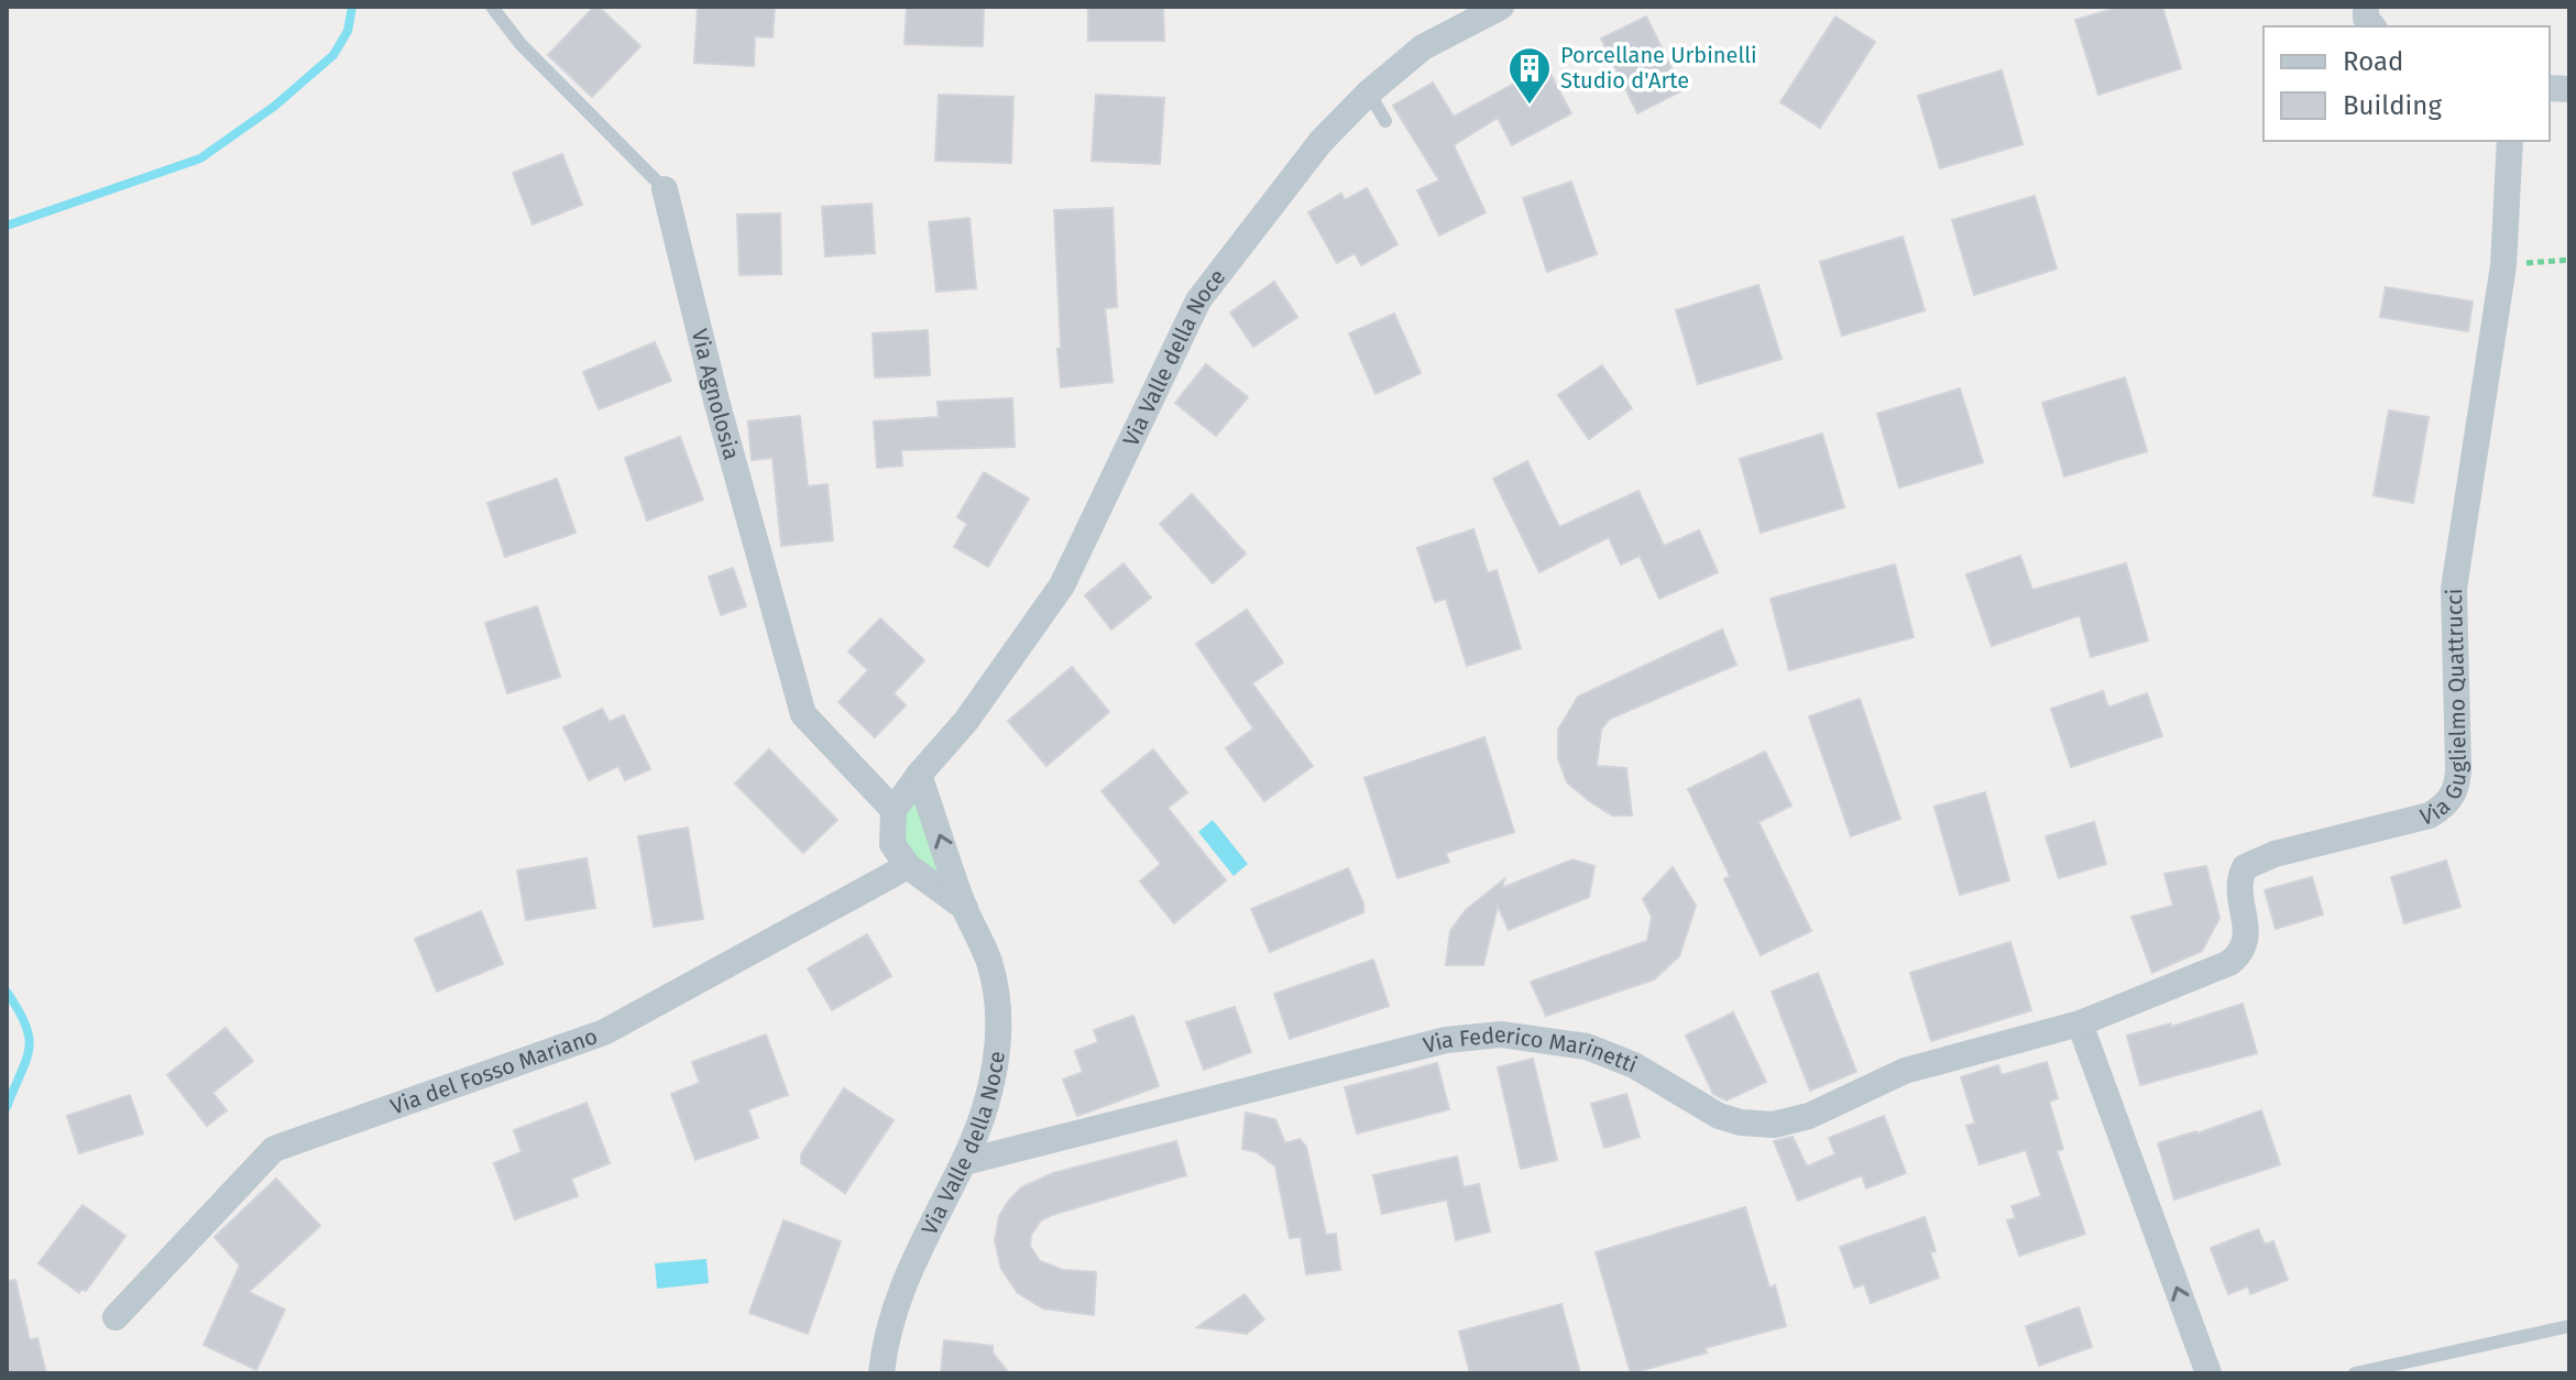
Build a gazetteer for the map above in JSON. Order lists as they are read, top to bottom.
{
  "streets": {
    "street": [
      "Via Valle della Noce",
      "Via Agnolosia",
      "Via Guglielmo Quattrucci",
      "Via Federico Marinetti",
      "Via del Fosso Mariano"
    ]
  },
  "crossings": [
    ["Via Valle della Noce", "Via Agnolosia"],
    ["Via Valle della Noce", "Via Federico Marinetti"],
    ["Via Guglielmo Quattrucci", "Via Federico Marinetti"]
  ],
  "places": {
    "building": ["Porcellane Urbinelli Studio d'Arte"]
  },
  "legend": ["Road", "Building"]
}
